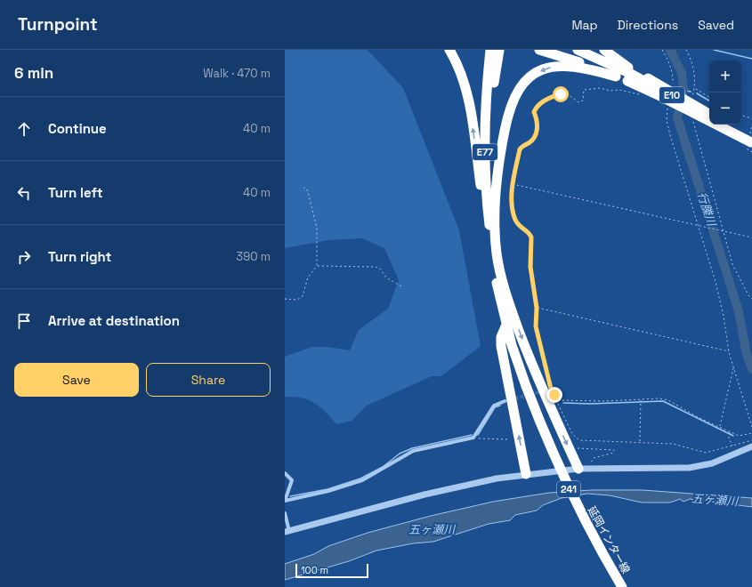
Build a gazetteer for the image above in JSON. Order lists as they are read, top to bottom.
{
  "streets": {
    "highway": [
      "E10",
      "E77",
      "241",
      "延岡インター線"
    ]
  },
  "crossings": [
    ["E77", "241"],
    ["E77", "延岡インター線"],
    ["241", "延岡インター線"]
  ],
  "water": ["行縢川", "五ヶ瀬川"],
  "scale_bar": "100 m",
  "page": {
    "header": "Turnpoint",
    "nav": ["Map", "Directions", "Saved"],
    "heading": ["6 min", "Walk · 470 m"],
    "map_buttons": ["+", "−"],
    "list": [
      ["Continue", "40 m"],
      ["Turn left", "40 m"],
      ["Turn right", "390 m"],
      "Arrive at destination"
    ],
    "buttons": ["Save", "Share"],
    "scale": "100 m"
  }
}
